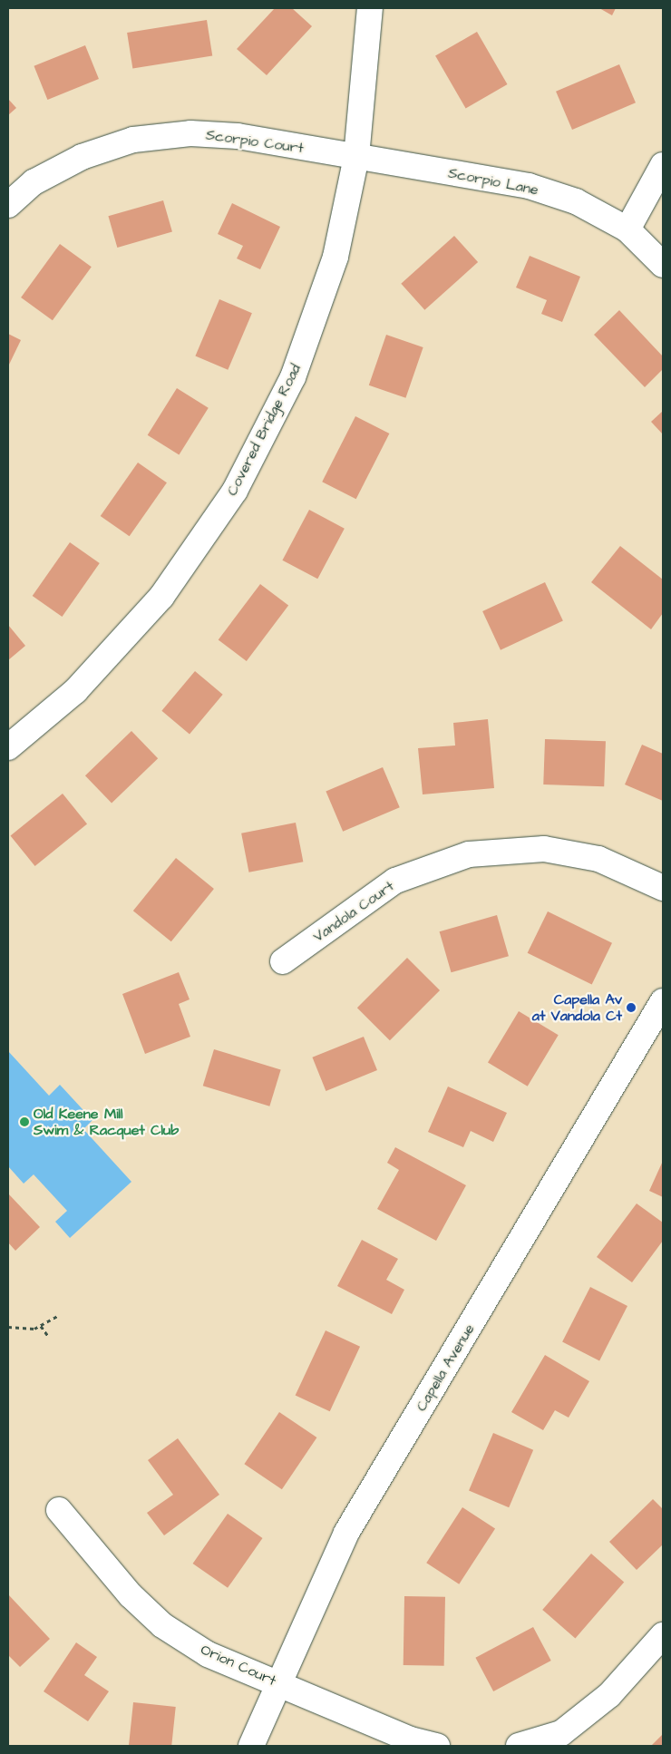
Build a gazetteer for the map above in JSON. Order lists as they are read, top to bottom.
{
  "streets": {
    "street": [
      "Scorpio Court",
      "Scorpio Lane",
      "Covered Bridge Road",
      "Vandola Court",
      "Capella Avenue",
      "Orion Court"
    ]
  },
  "crossings": [
    ["Scorpio Court", "Scorpio Lane"],
    ["Scorpio Court", "Covered Bridge Road"],
    ["Scorpio Lane", "Covered Bridge Road"],
    ["Capella Avenue", "Orion Court"]
  ],
  "places": ["Capella Av at Vandola Ct", "Old Keene Mill Swim & Racquet Club"]
}
